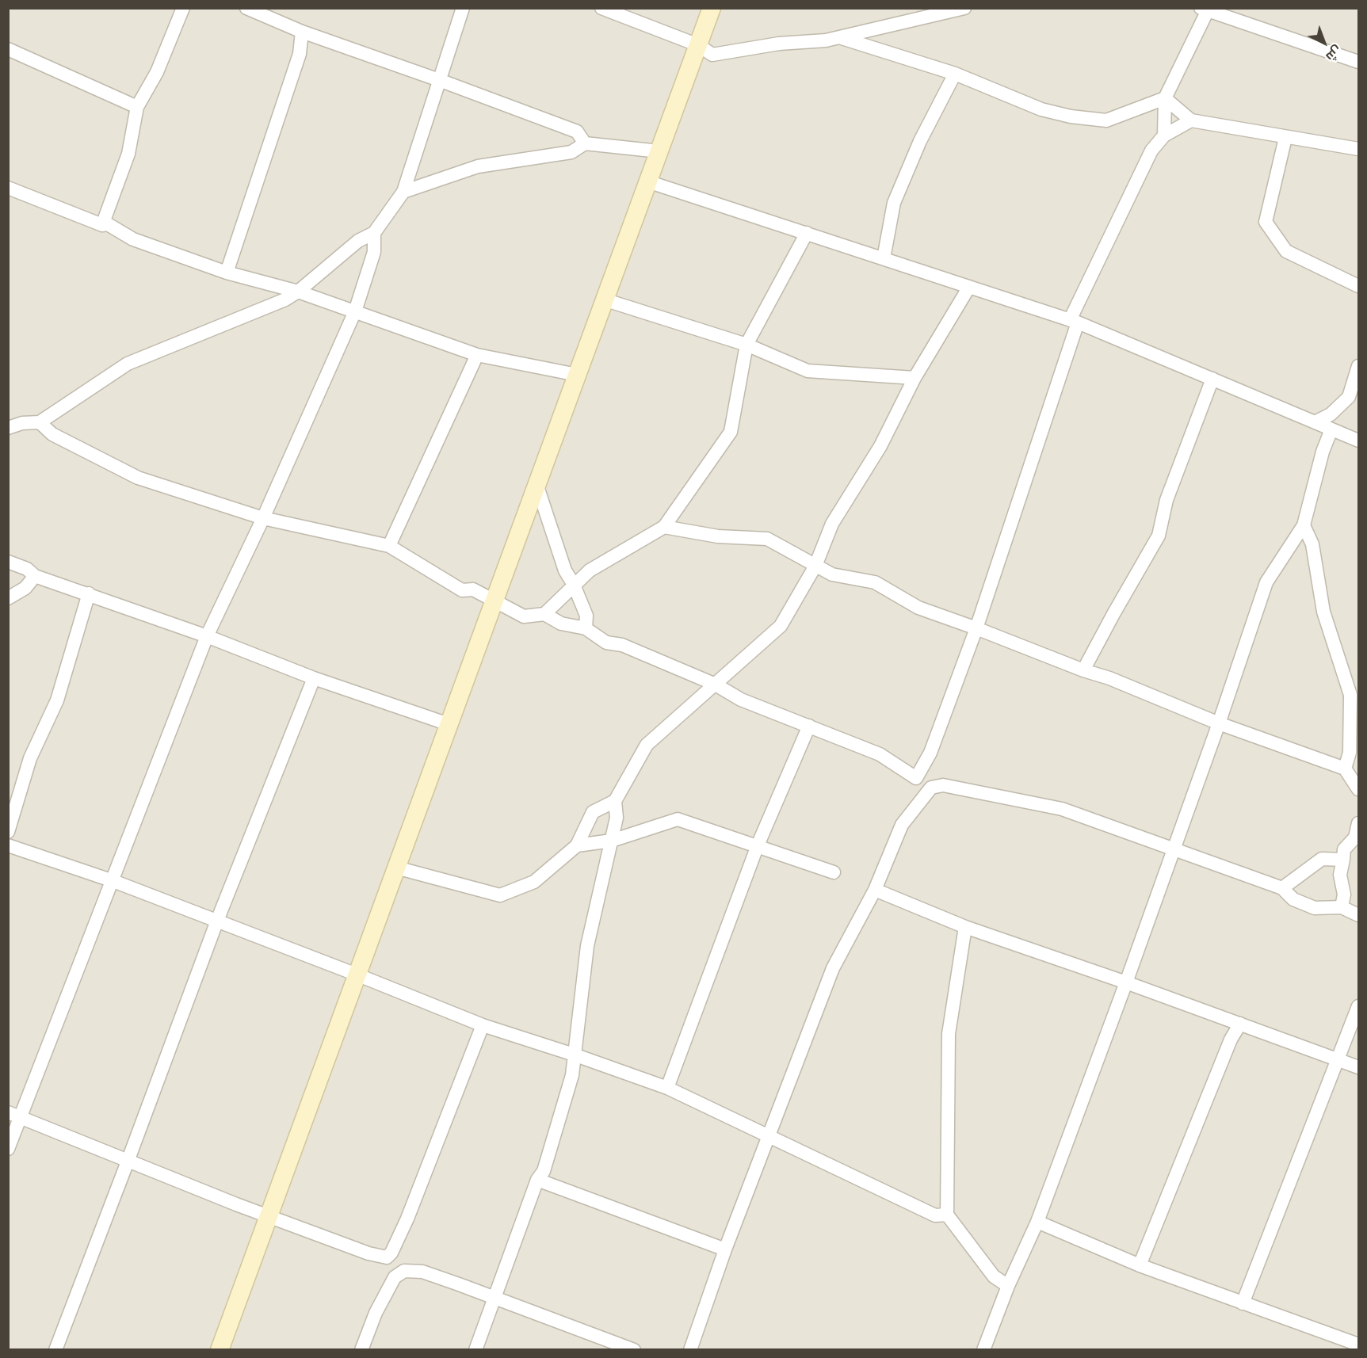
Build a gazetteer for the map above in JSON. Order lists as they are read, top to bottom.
{
  "north": "bottom right"
}
